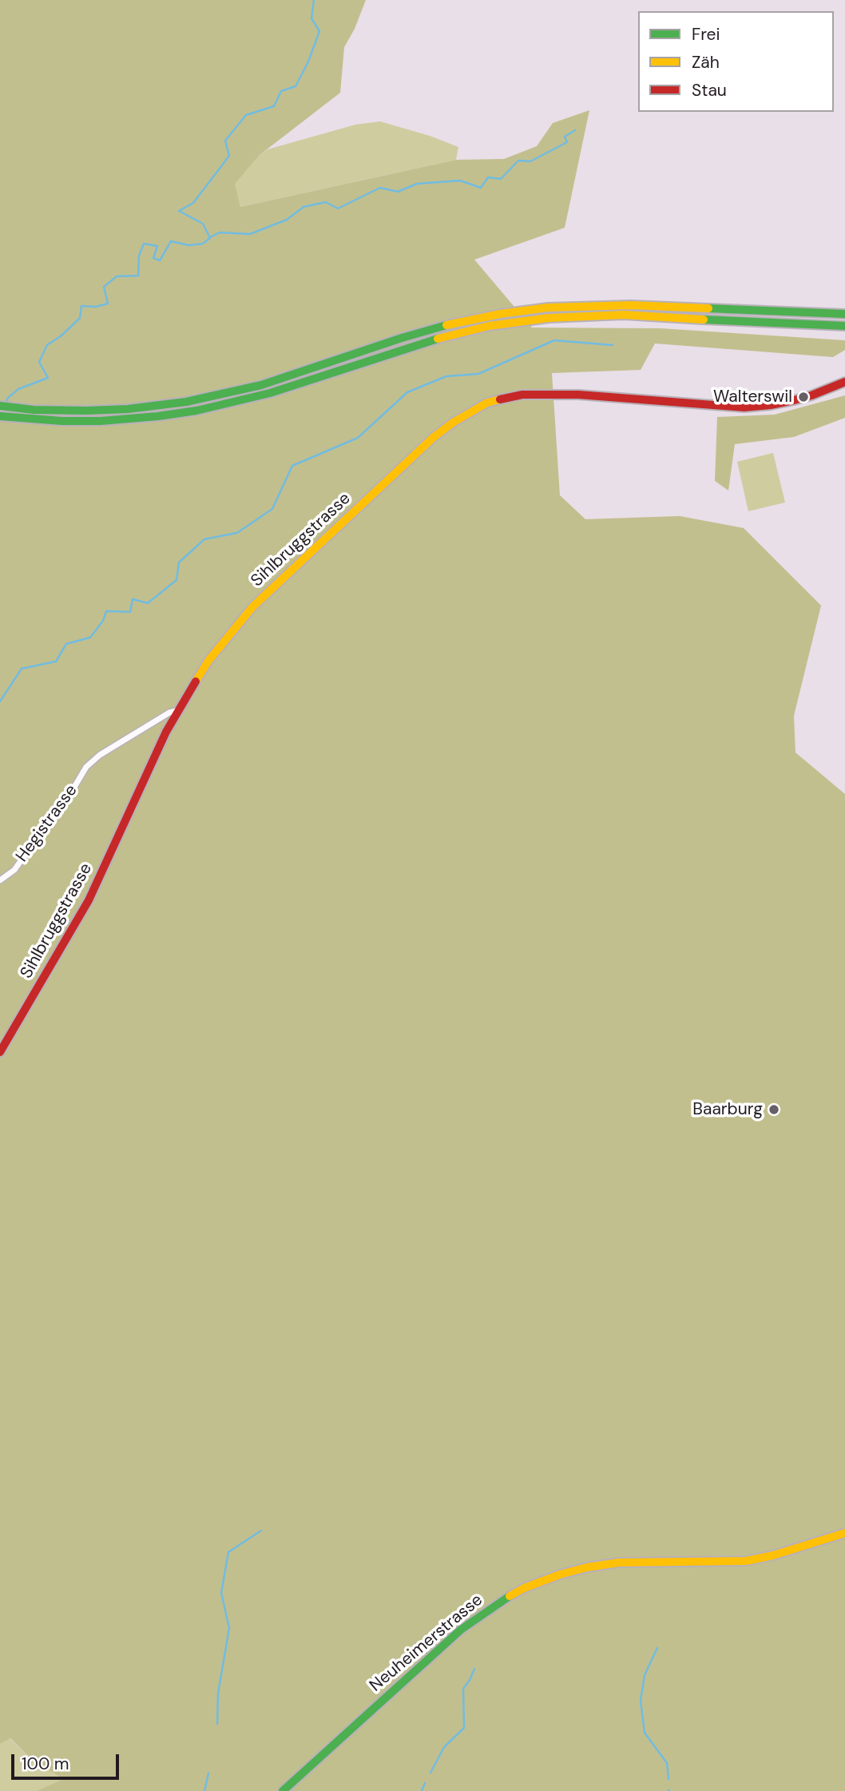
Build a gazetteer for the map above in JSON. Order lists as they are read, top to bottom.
{
  "streets": {
    "main road": ["Sihlbruggstrasse", "Neuheimerstrasse"],
    "street": ["Hegistrasse"]
  },
  "crossings": [
    ["Sihlbruggstrasse", "Hegistrasse"]
  ],
  "places": ["Walterswil", "Baarburg"],
  "legend": ["Frei", "Zäh", "Stau"],
  "scale_bar": "100 m"
}
